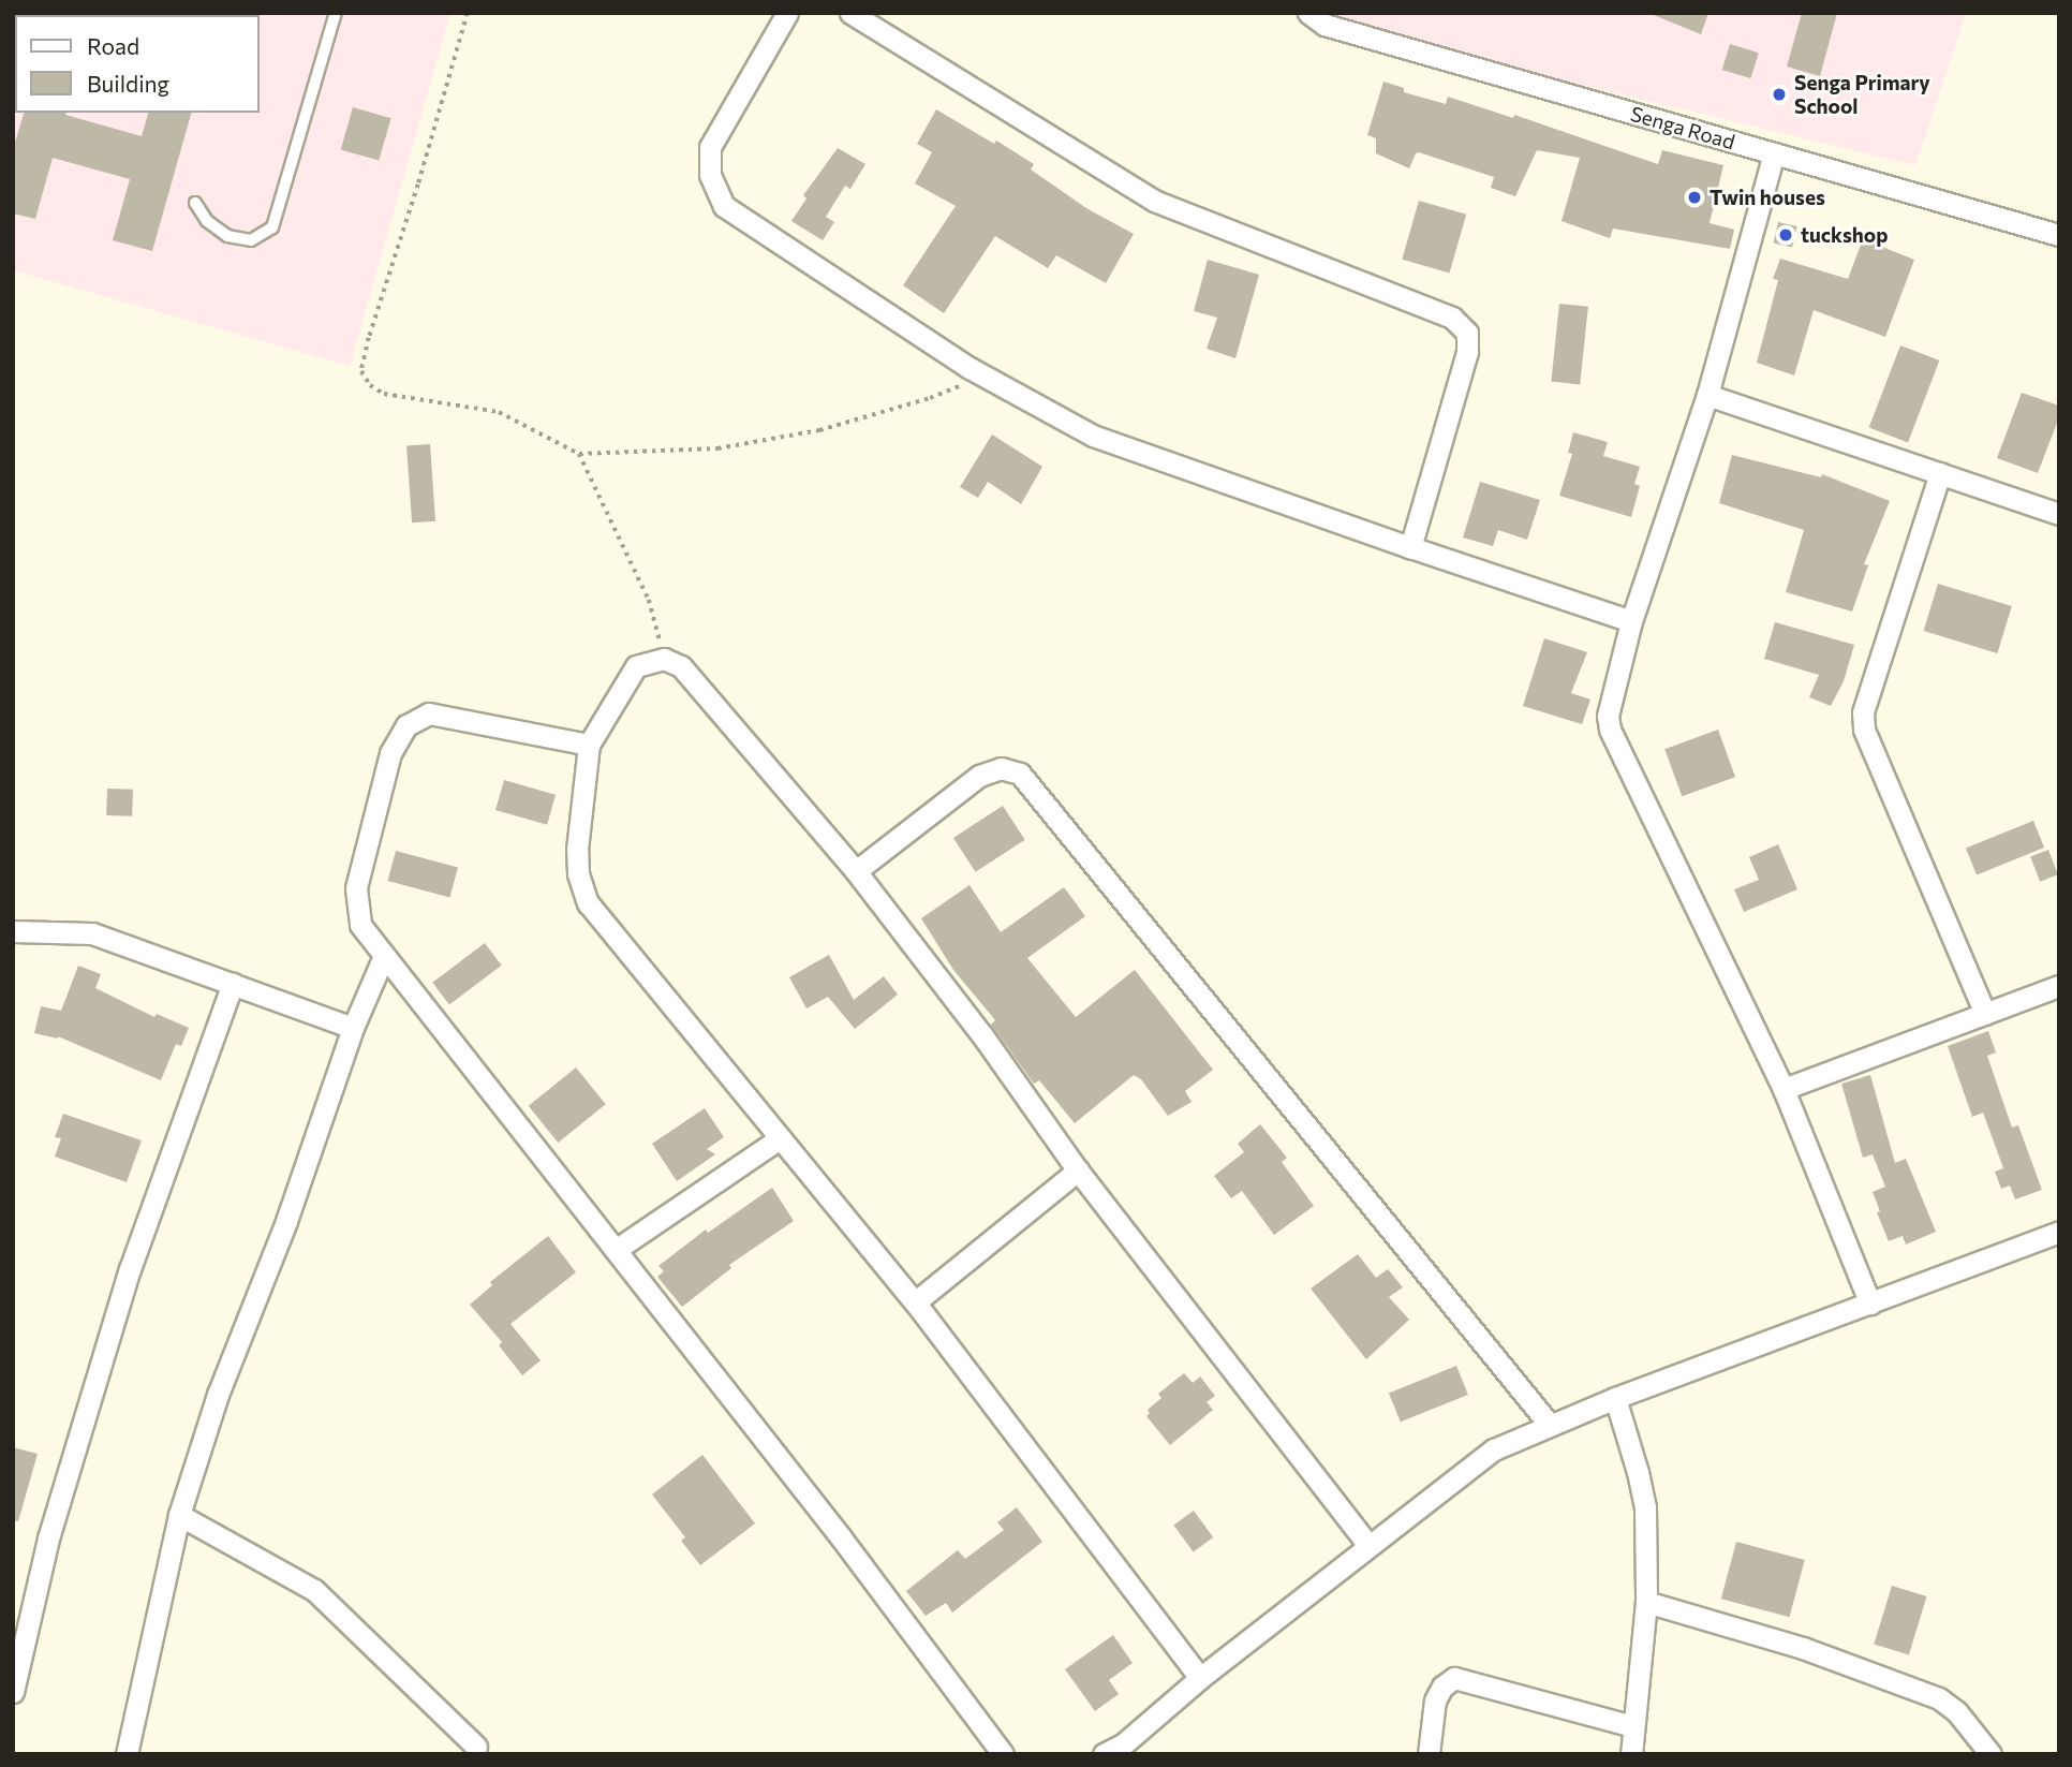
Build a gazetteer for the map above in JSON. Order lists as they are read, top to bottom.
{
  "streets": {
    "street": ["Senga Road"]
  },
  "places": ["Senga Primary School", "Twin houses", "tuckshop"],
  "legend": ["Road", "Building"]
}
